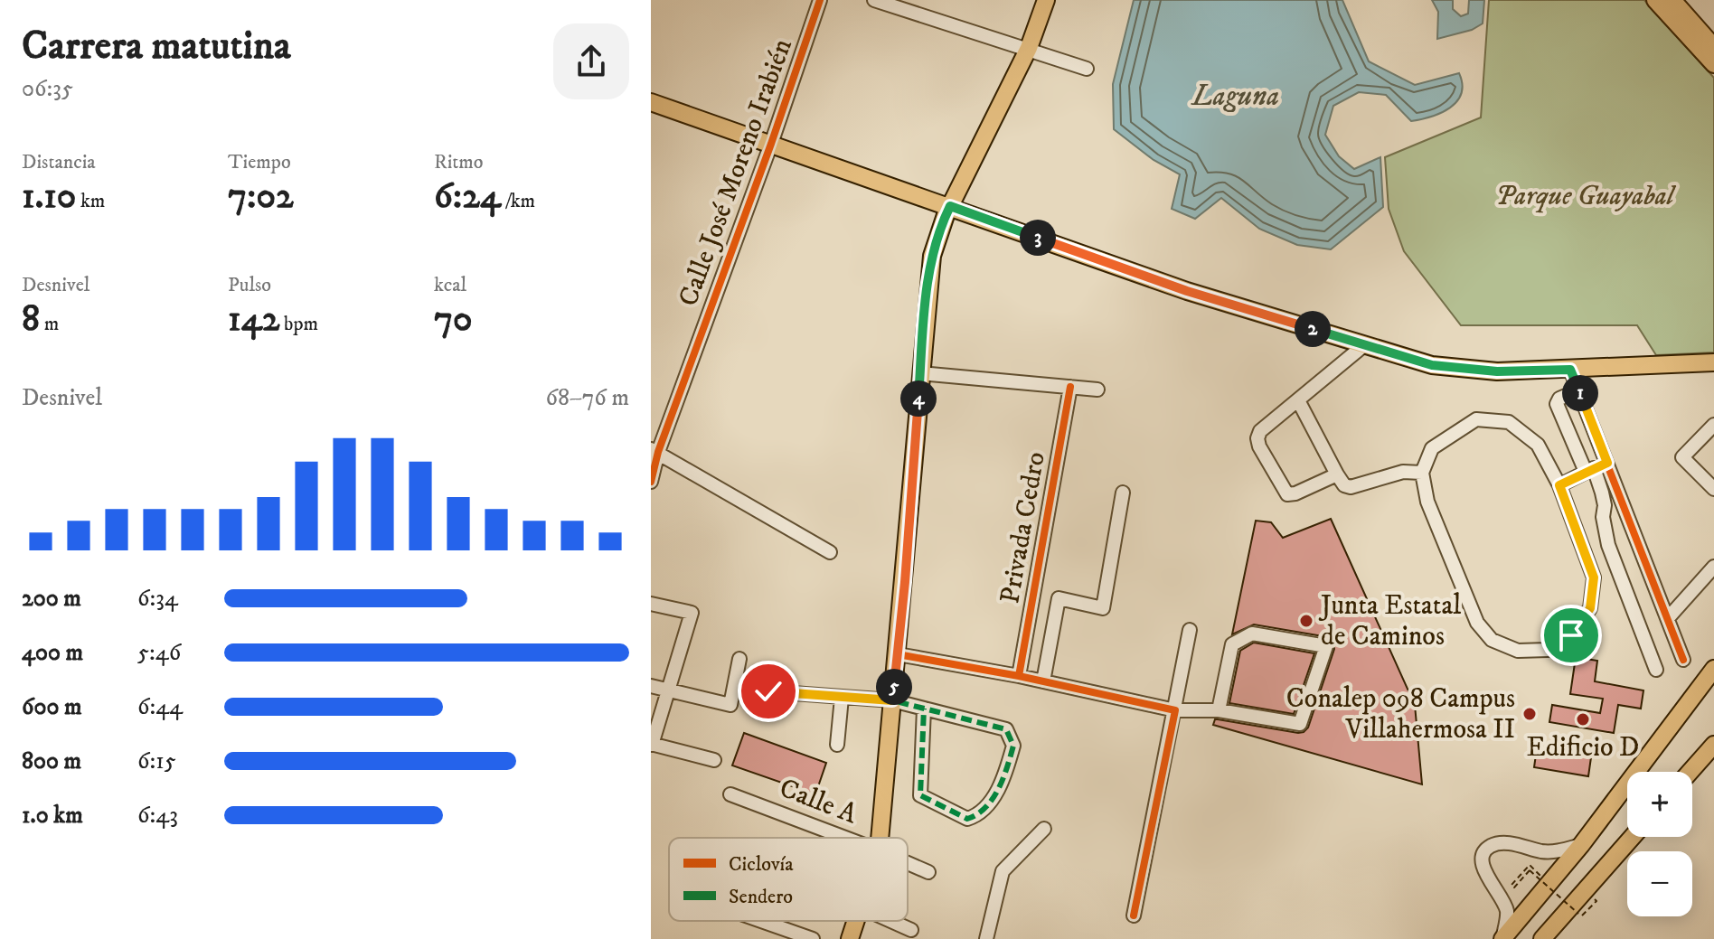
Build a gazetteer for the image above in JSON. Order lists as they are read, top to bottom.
{
  "streets": {
    "street": ["Calle José Moreno Irabién", "Privada Cedro", "Calle A"]
  },
  "water": ["Laguna"],
  "parks": ["Parque Guayabal"],
  "places": ["Junta Estatal de Caminos", "Conalep 098 Campus Villahermosa II", "Edificio D"],
  "legend": ["Ciclovía", "Sendero"],
  "page": {
    "heading": ["Carrera matutina", "06:35"],
    "stats": [
      ["Distancia", "1.10 km"],
      ["Tiempo", "7:02"],
      ["Ritmo", "6:24 /km"],
      ["Desnivel", "8 m"],
      ["Pulso", "142 bpm"],
      ["kcal", "70"]
    ],
    "pins": [
      "3",
      "2",
      "1",
      "4",
      "5"
    ],
    "chart": ["Desnivel", "68–76 m"],
    "list": [
      {
        "name": "200 m",
        "note": "6:34"
      },
      {
        "name": "400 m",
        "note": "5:46"
      },
      {
        "name": "600 m",
        "note": "6:44"
      },
      {
        "name": "800 m",
        "note": "6:15"
      },
      {
        "name": "1.0 km",
        "note": "6:43"
      }
    ],
    "map_buttons": ["+", "−"]
  }
}
